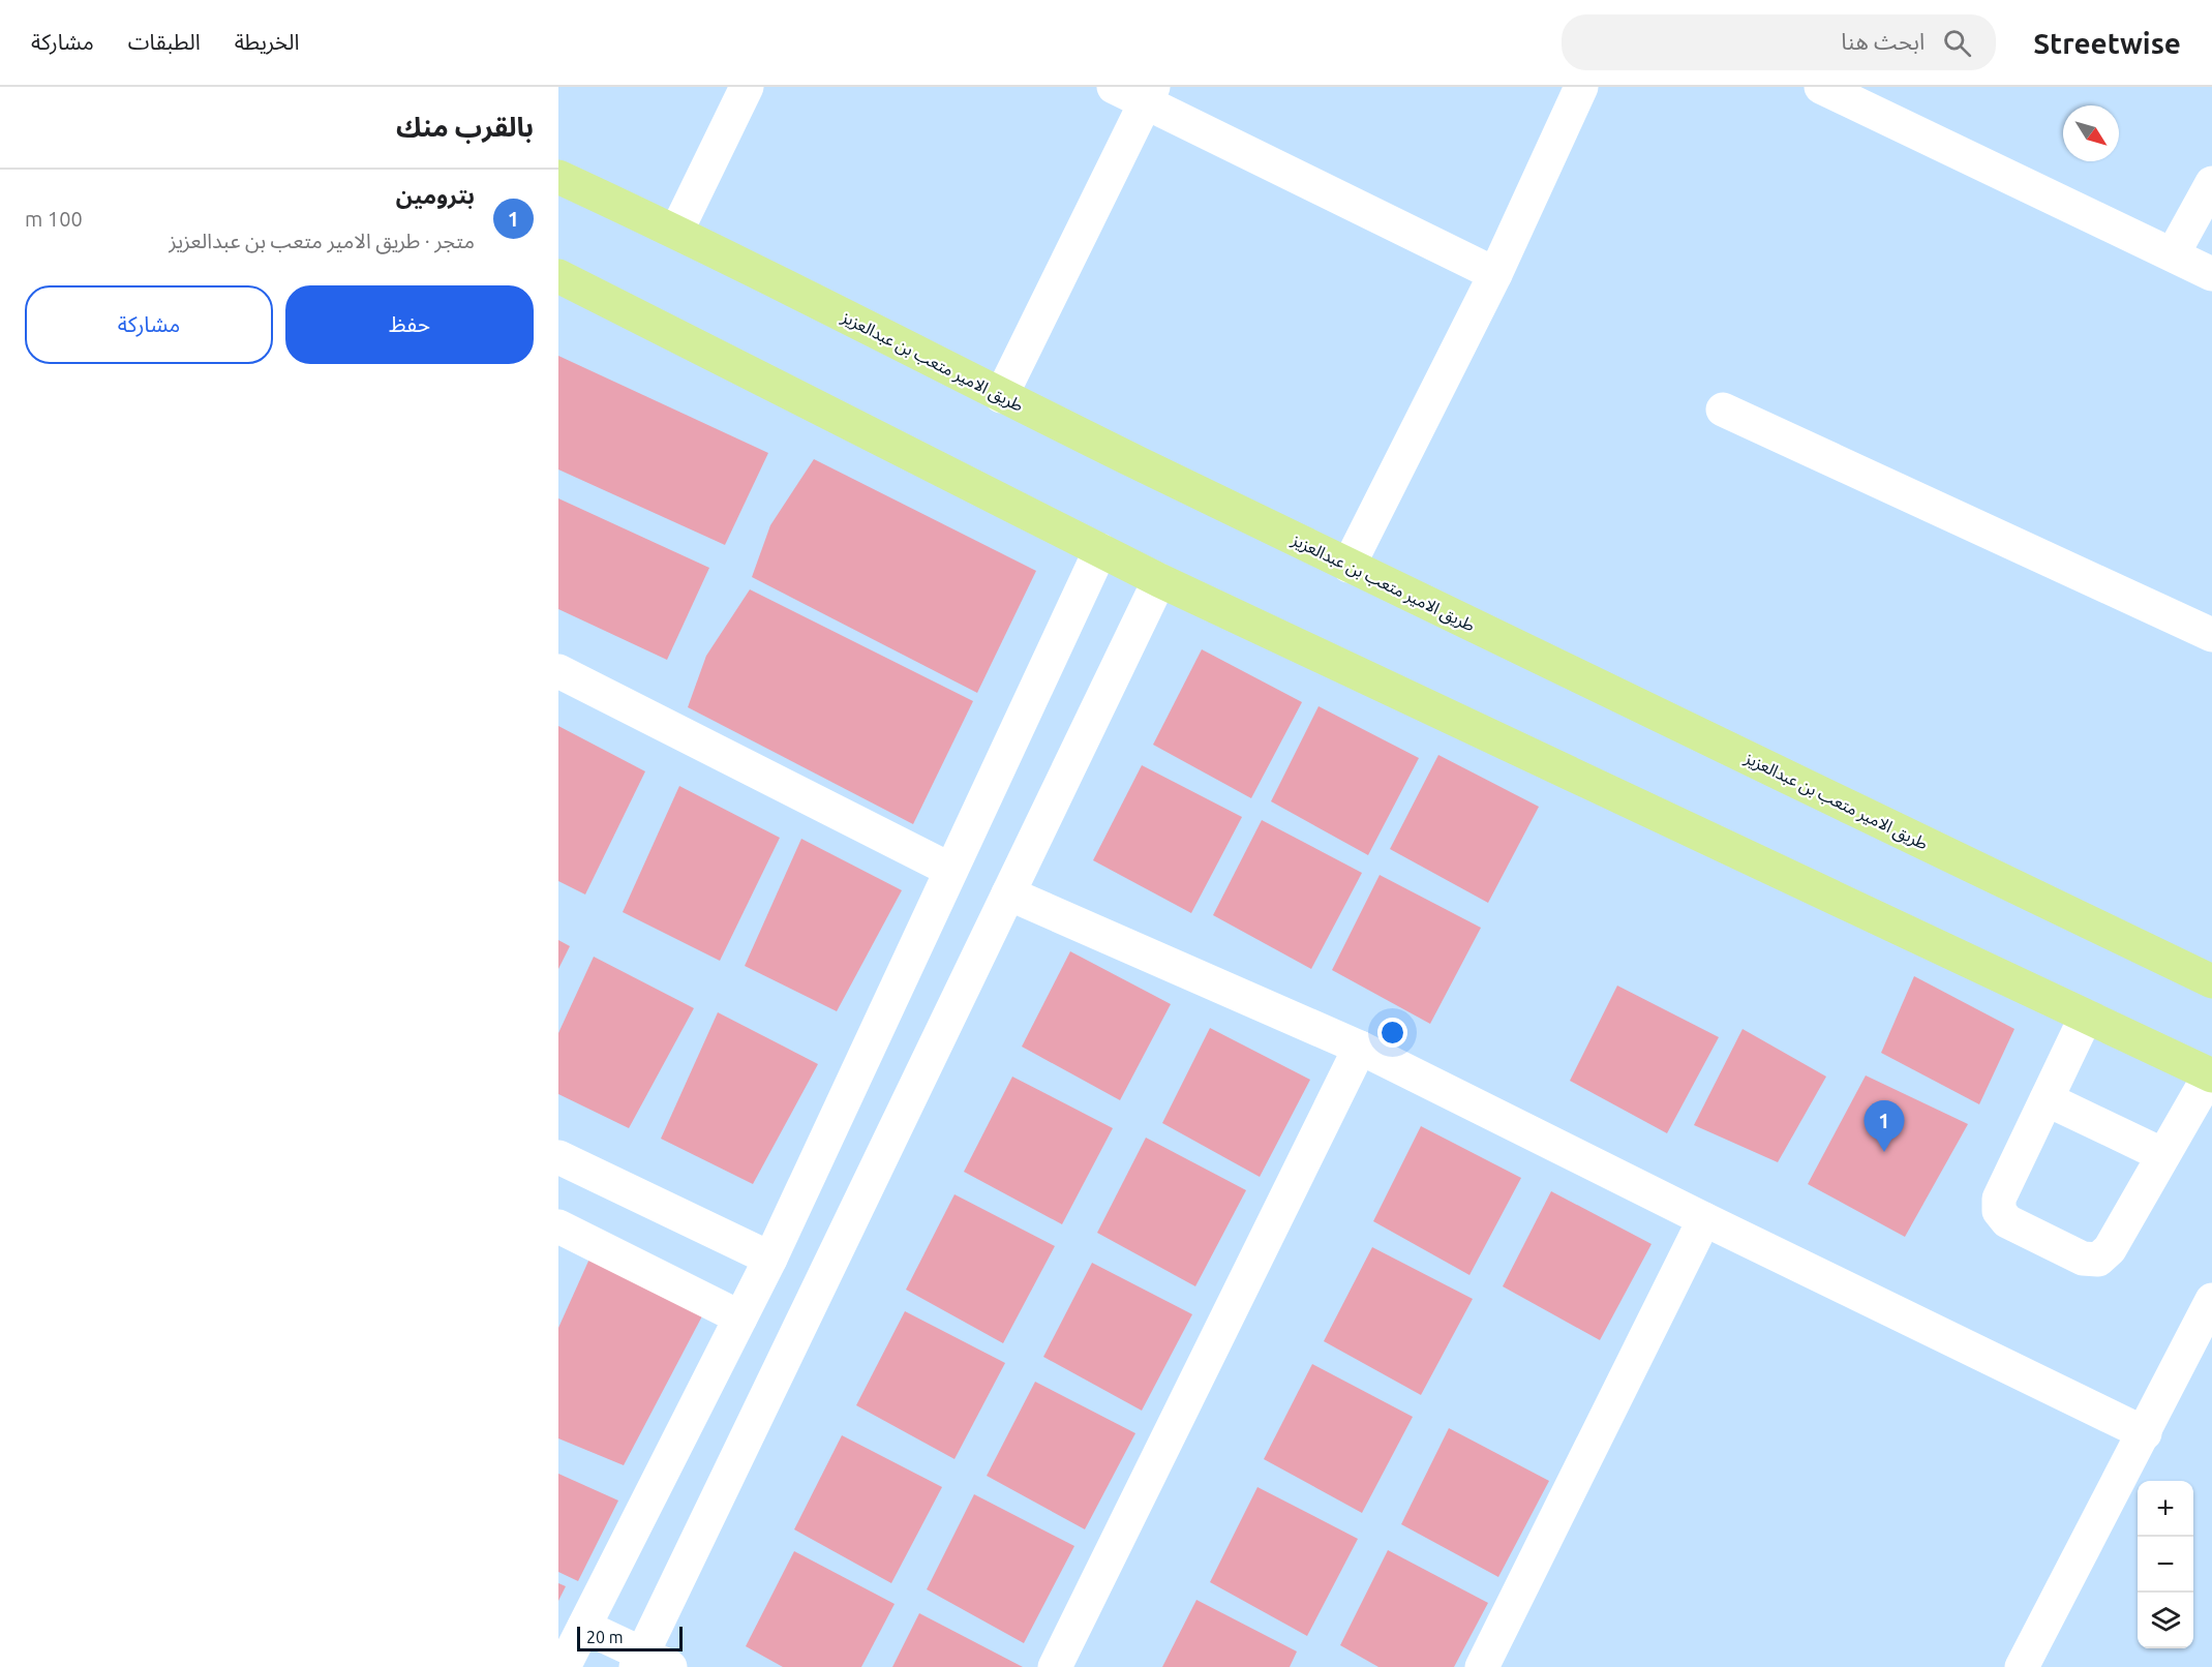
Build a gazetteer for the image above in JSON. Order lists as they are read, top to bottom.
{
  "streets": {
    "main road": ["طريق الامير متعب بن عبدالعزيز"]
  },
  "scale_bar": "20 m",
  "north": "bottom right",
  "page": {
    "header": "Streetwise",
    "search": "ابحث هنا",
    "nav": ["الخريطة", "الطبقات", "مشاركة"],
    "heading": "بالقرب منك",
    "list": [
      {
        "mark": "1",
        "name": "بترومين",
        "note": "متجر · طريق الامير متعب بن عبدالعزيز",
        "value": "100 m"
      }
    ],
    "buttons": ["حفظ", "مشاركة"],
    "pins": "1",
    "map_buttons": ["+", "−"],
    "scale": "20 m"
  }
}
